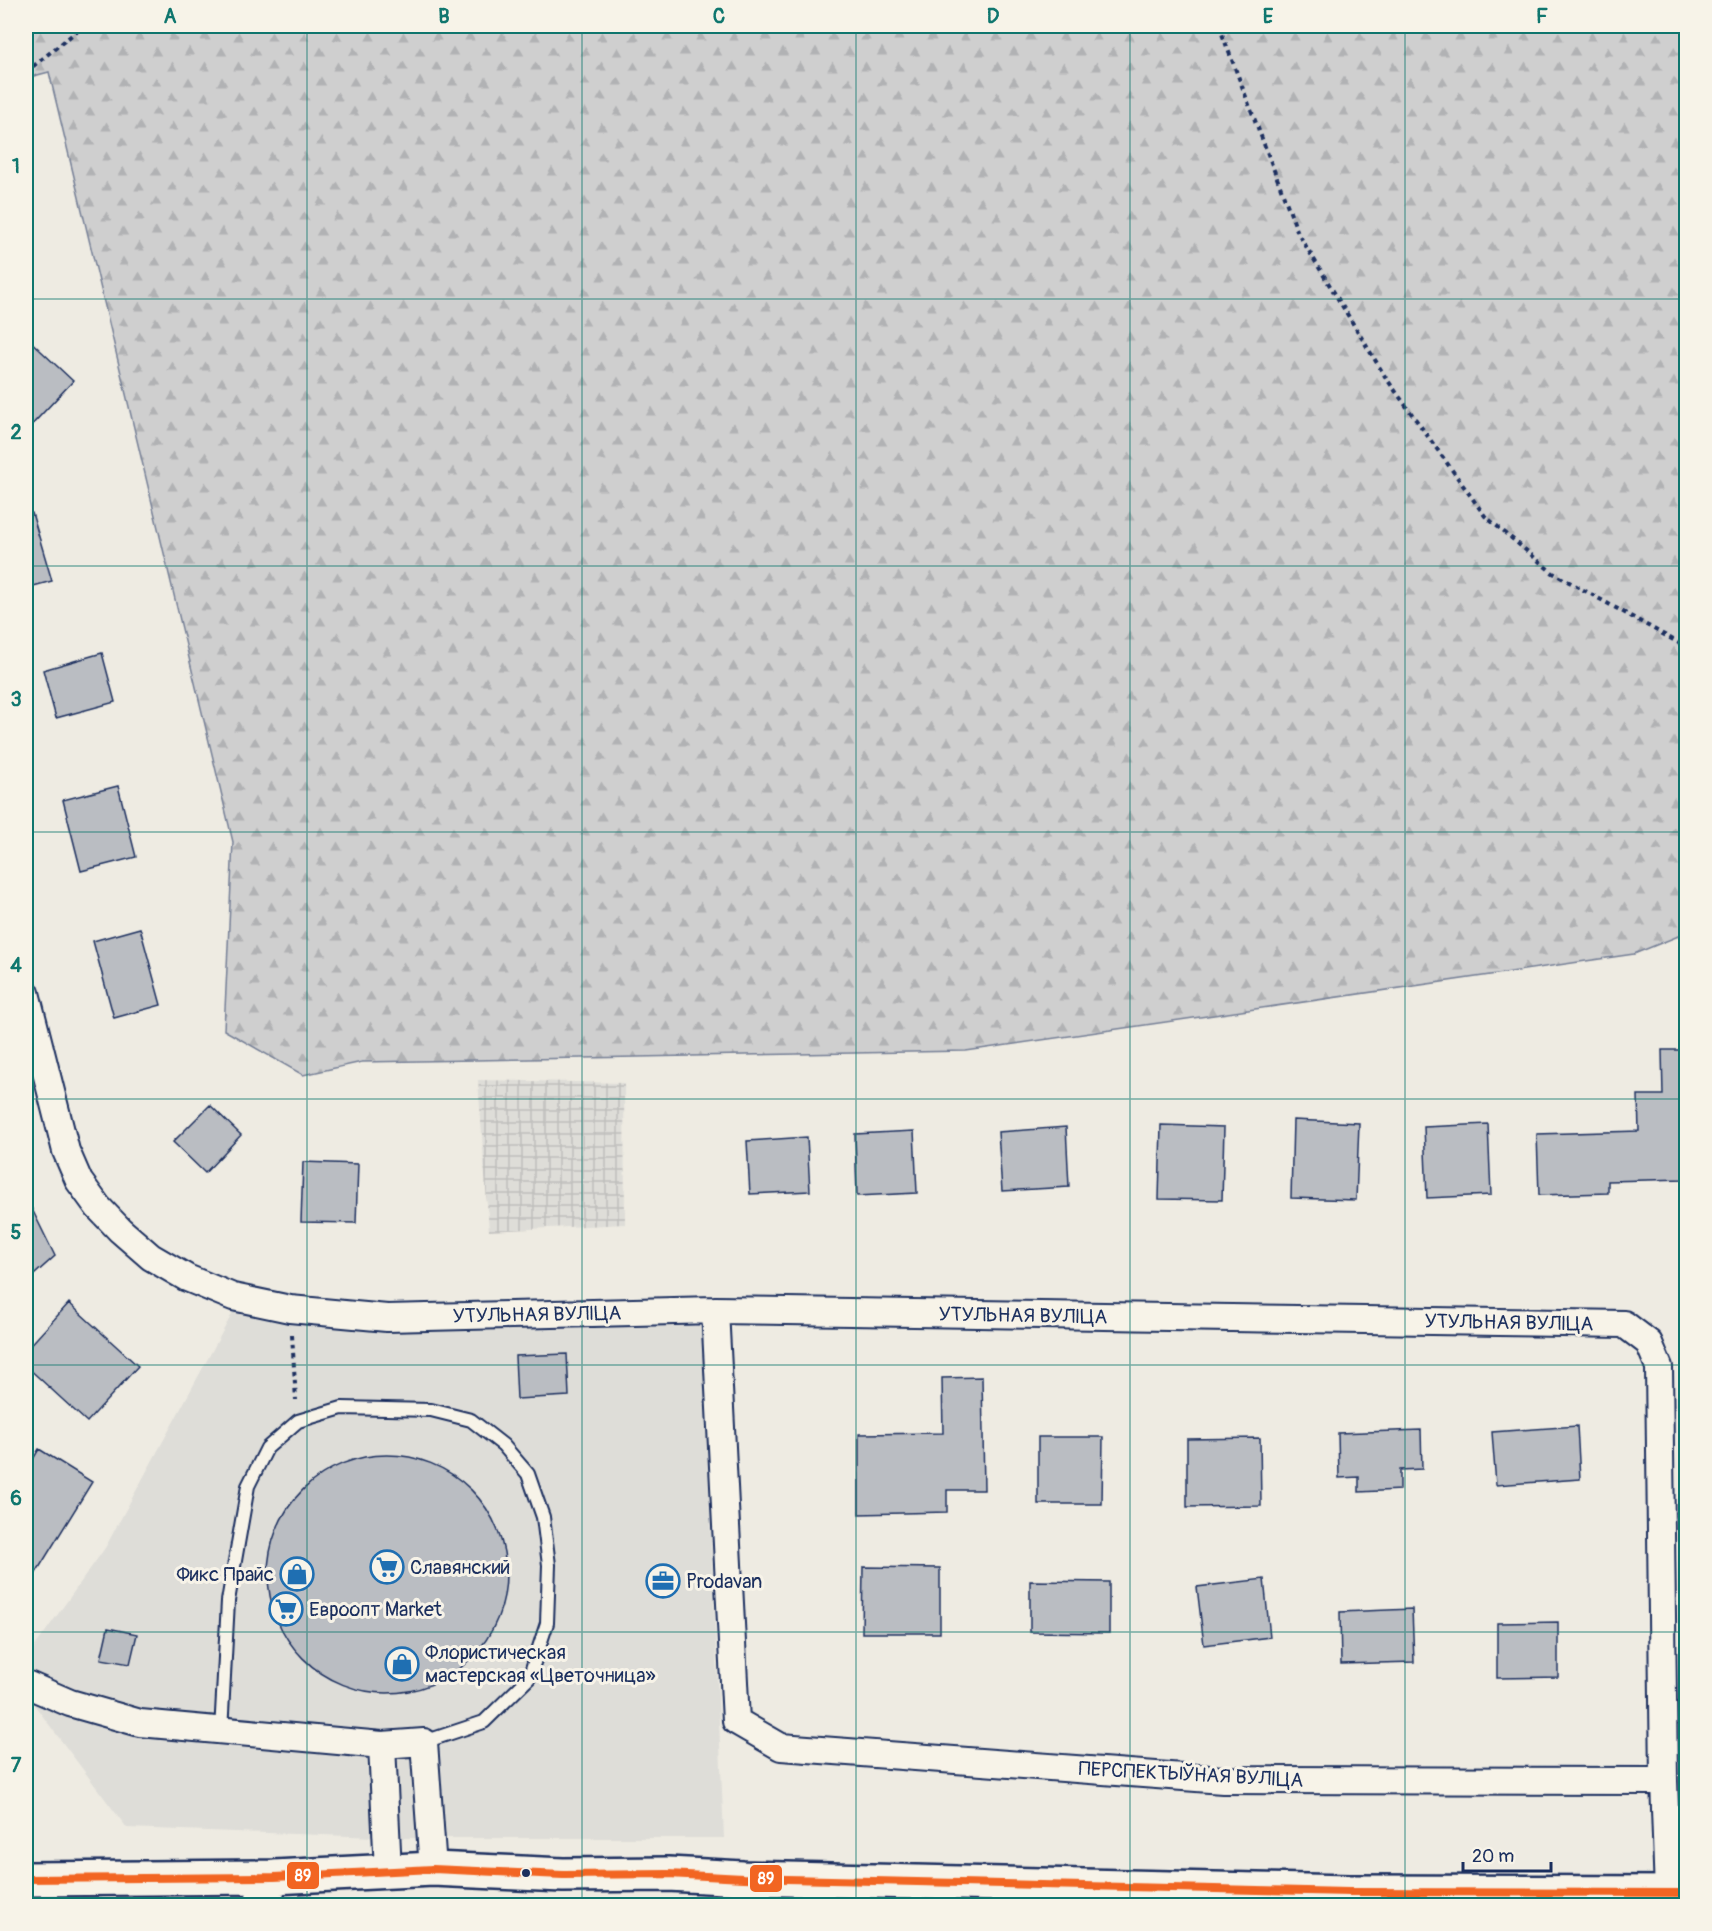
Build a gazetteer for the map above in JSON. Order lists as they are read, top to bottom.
{
  "streets": {
    "street": ["УТУЛЬНАЯ ВУЛІЦА", "ПЕРСПЕКТЫЎНАЯ ВУЛІЦА"]
  },
  "crossings": [
    ["УТУЛЬНАЯ ВУЛІЦА", "ПЕРСПЕКТЫЎНАЯ ВУЛІЦА"]
  ],
  "places": {
    "supermarket": ["Славянский", "Евроопт Market"],
    "shop": ["Фикс Прайс", "Флористическая мастерская «Цветочница»"],
    "office": ["Prodavan"]
  },
  "lines": ["transit line 89"],
  "scale_bar": "20 m",
  "grid": {
    "columns": [
      "A",
      "B",
      "C",
      "D",
      "E",
      "F"
    ],
    "rows": [
      "1",
      "2",
      "3",
      "4",
      "5",
      "6",
      "7"
    ]
  }
}
